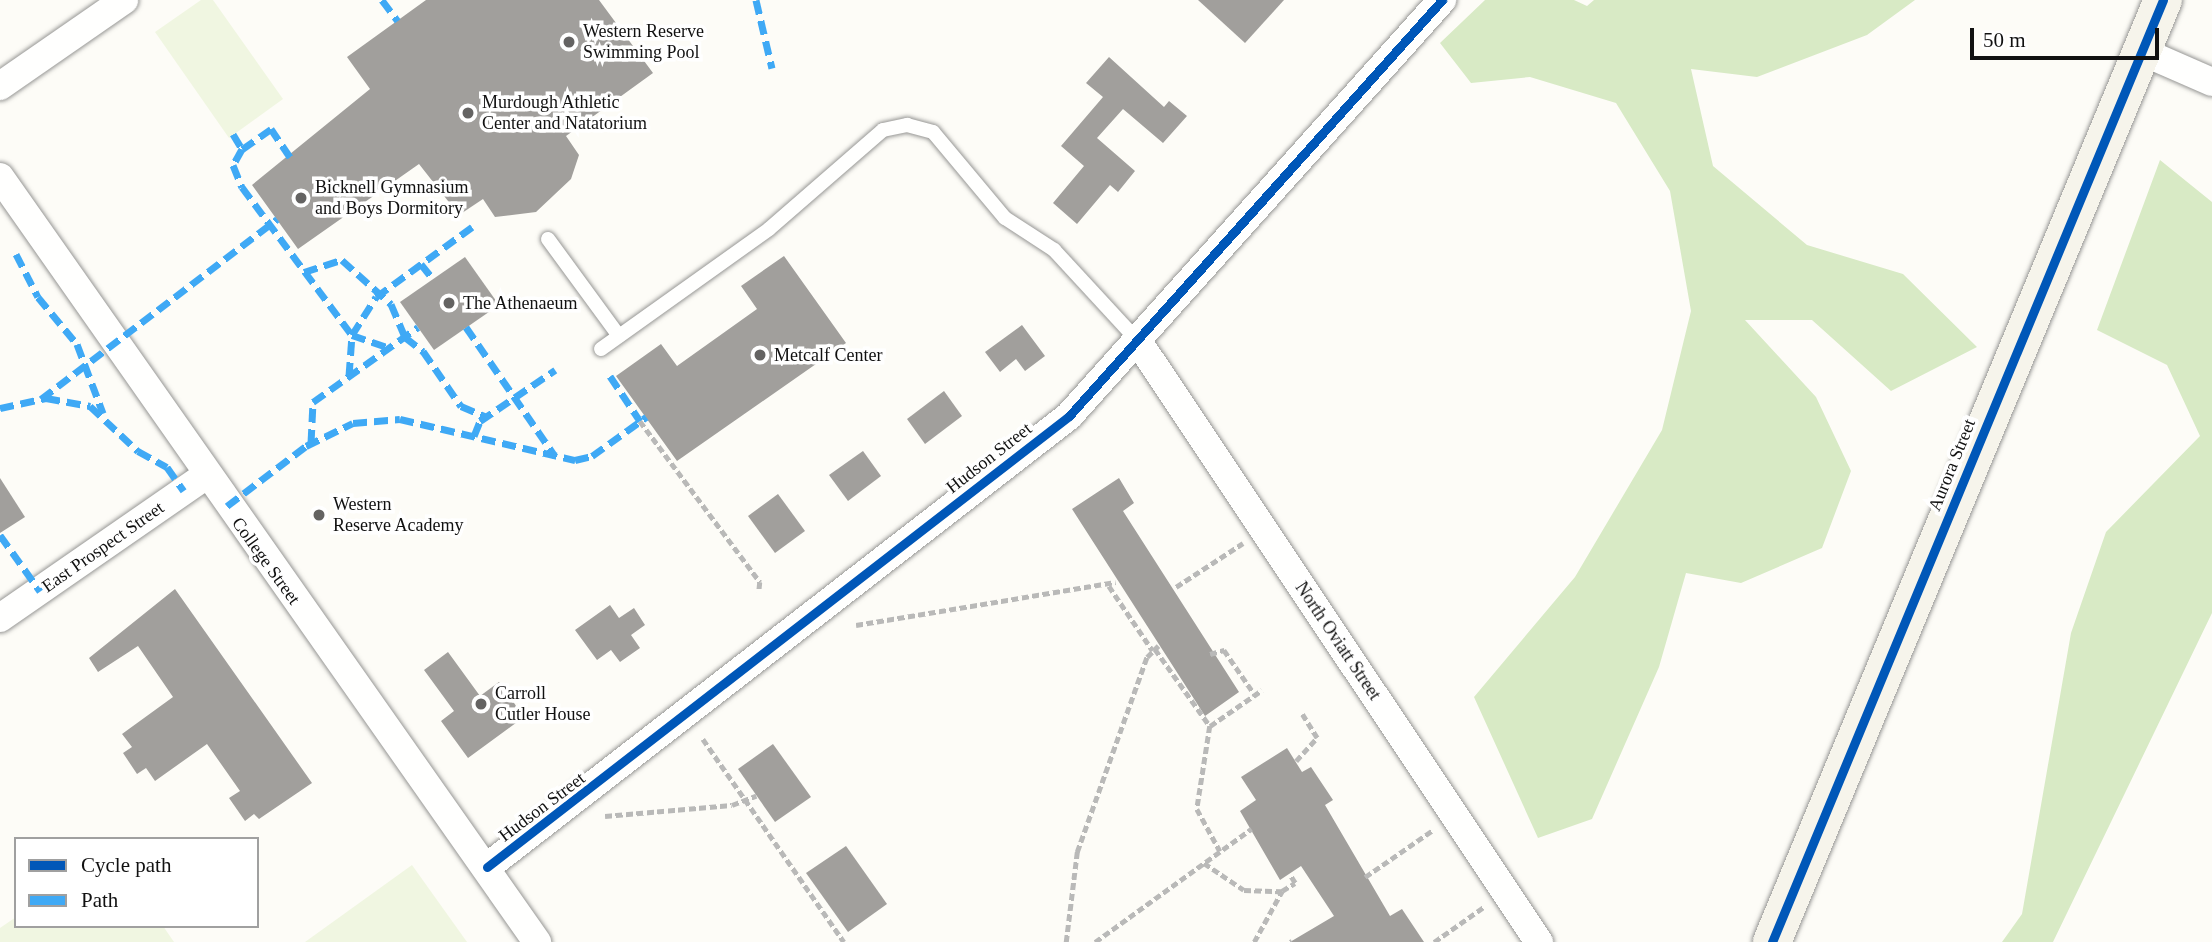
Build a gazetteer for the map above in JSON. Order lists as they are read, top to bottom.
{
  "streets": {
    "street": [
      "Hudson Street",
      "Aurora Street",
      "East Prospect Street",
      "College Street",
      "North Oviatt Street"
    ]
  },
  "crossings": [
    ["Hudson Street", "College Street"],
    ["Hudson Street", "North Oviatt Street"],
    ["East Prospect Street", "College Street"]
  ],
  "places": [
    "Western Reserve Swimming Pool",
    "Murdough Athletic Center and Natatorium",
    "Bicknell Gymnasium and Boys Dormitory",
    "The Athenaeum",
    "Metcalf Center",
    "Western Reserve Academy",
    "Carroll Cutler House"
  ],
  "legend": ["Cycle path", "Path"],
  "scale_bar": "50 m"
}
